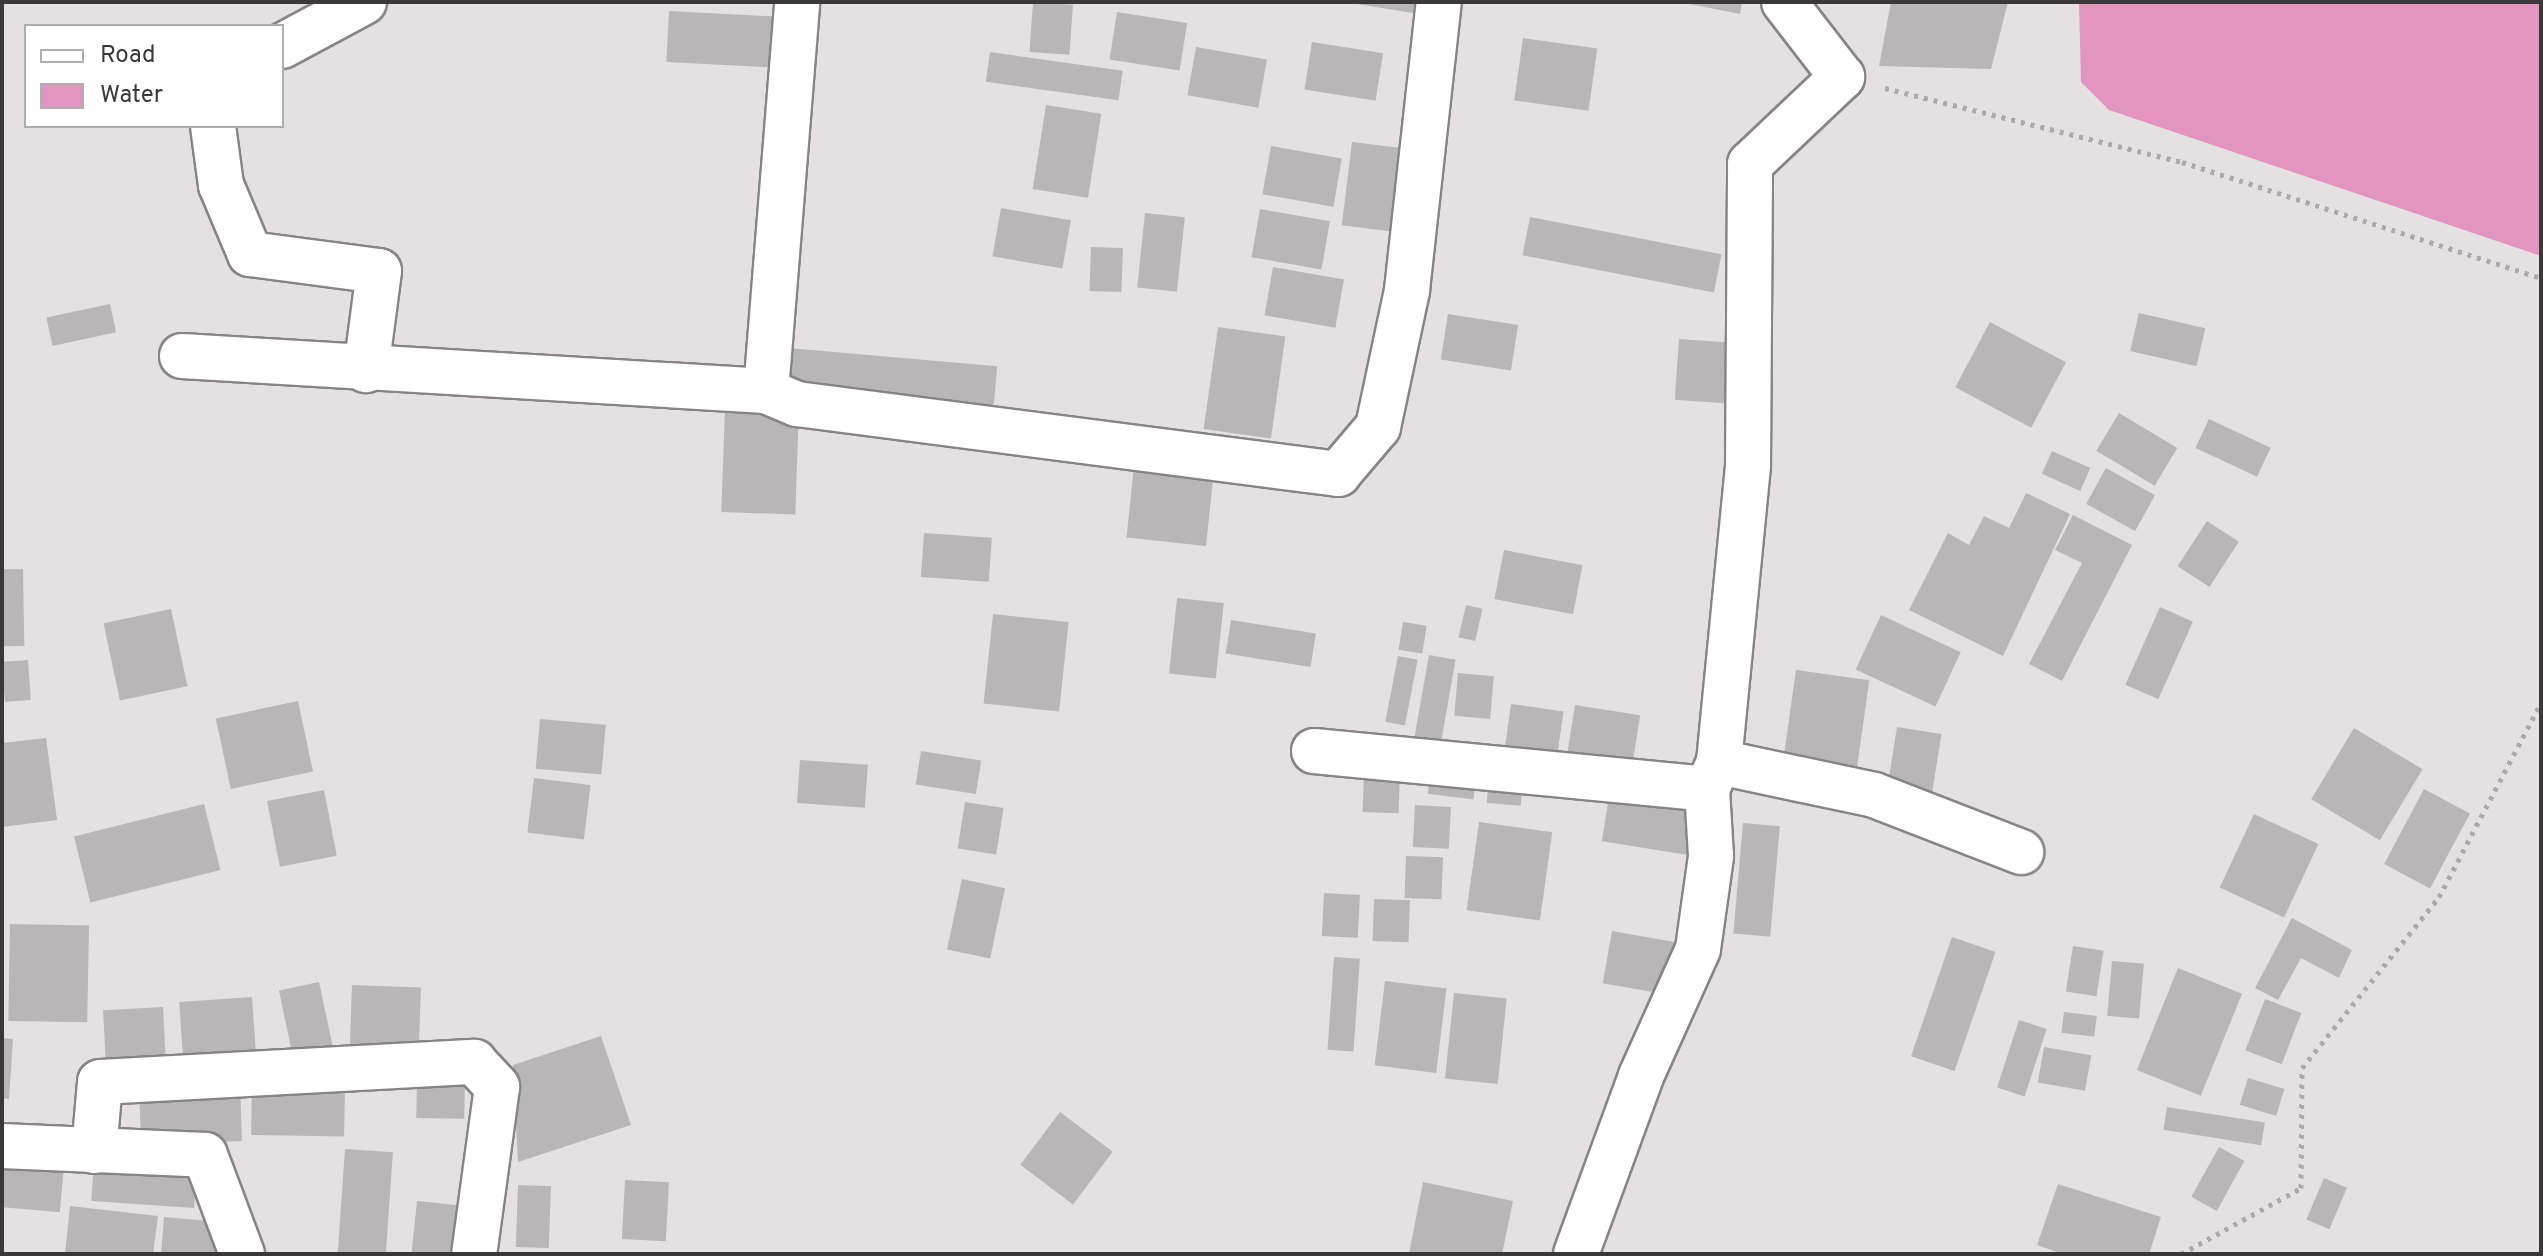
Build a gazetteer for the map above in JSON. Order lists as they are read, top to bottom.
{
  "legend": ["Road", "Water"]
}
